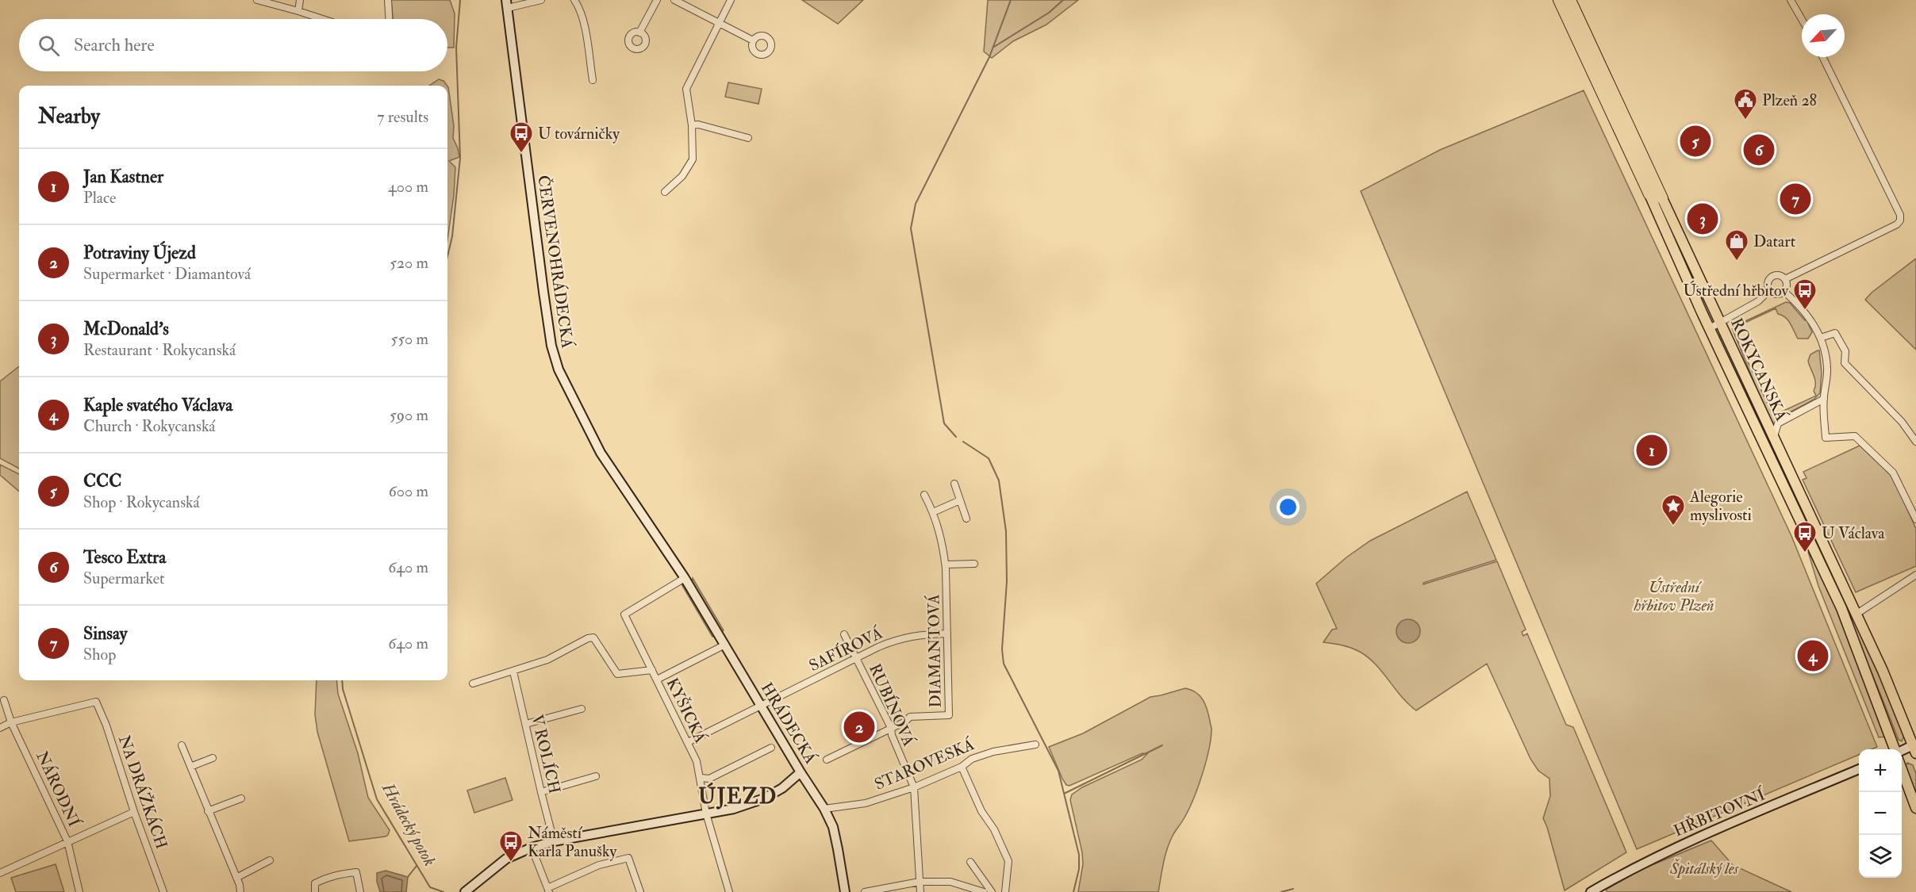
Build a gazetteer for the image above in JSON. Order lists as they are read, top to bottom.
{
  "streets": {
    "highway": ["ROKYCANSKÁ"],
    "street": [
      "ČERVENOHRÁDECKÁ",
      "SAFÍROVÁ",
      "DIAMANTOVÁ",
      "RUBÍNOVÁ",
      "KYŠICKÁ",
      "HRÁDECKÁ",
      "V ROLÍCH",
      "STAROVESKÁ",
      "NÁRODNÍ",
      "NA DRÁŽKÁCH",
      "HŘBITOVNÍ"
    ]
  },
  "crossings": [
    ["ČERVENOHRÁDECKÁ", "KYŠICKÁ"],
    ["ČERVENOHRÁDECKÁ", "HRÁDECKÁ"],
    ["SAFÍROVÁ", "DIAMANTOVÁ"],
    ["SAFÍROVÁ", "RUBÍNOVÁ"],
    ["SAFÍROVÁ", "KYŠICKÁ"],
    ["SAFÍROVÁ", "HRÁDECKÁ"],
    ["DIAMANTOVÁ", "RUBÍNOVÁ"],
    ["RUBÍNOVÁ", "STAROVESKÁ"],
    ["KYŠICKÁ", "HRÁDECKÁ"],
    ["HRÁDECKÁ", "STAROVESKÁ"],
    ["NÁRODNÍ", "NA DRÁŽKÁCH"]
  ],
  "districts": ["ÚJEZD"],
  "water": ["Hrádecký potok"],
  "parks": ["Ústřední hřbitov Plzeň", "Špitálský les"],
  "places": {
    "public building": ["Plzeň 28"],
    "bus stop": [
      "U továrničky",
      "Ústřední hřbitov",
      "U Václava",
      "Náměstí Karla Panušky"
    ],
    "shop": ["Datart"],
    "place": ["Alegorie myslivosti"]
  },
  "north": "bottom left",
  "page": {
    "search": "Search here",
    "heading": ["Nearby", "7 results"],
    "pins": [
      "5",
      "6",
      "7",
      "3",
      "1",
      "4",
      "2"
    ],
    "list": [
      {
        "mark": "1",
        "name": "Jan Kastner",
        "note": "Place",
        "value": "400 m"
      },
      {
        "mark": "2",
        "name": "Potraviny Újezd",
        "note": "Supermarket · Diamantová",
        "value": "520 m"
      },
      {
        "mark": "3",
        "name": "McDonald's",
        "note": "Restaurant · Rokycanská",
        "value": "550 m"
      },
      {
        "mark": "4",
        "name": "Kaple svatého Václava",
        "note": "Church · Rokycanská",
        "value": "590 m"
      },
      {
        "mark": "5",
        "name": "CCC",
        "note": "Shop · Rokycanská",
        "value": "600 m"
      },
      {
        "mark": "6",
        "name": "Tesco Extra",
        "note": "Supermarket",
        "value": "640 m"
      },
      {
        "mark": "7",
        "name": "Sinsay",
        "note": "Shop",
        "value": "640 m"
      }
    ],
    "map_buttons": ["+", "−"]
  }
}
